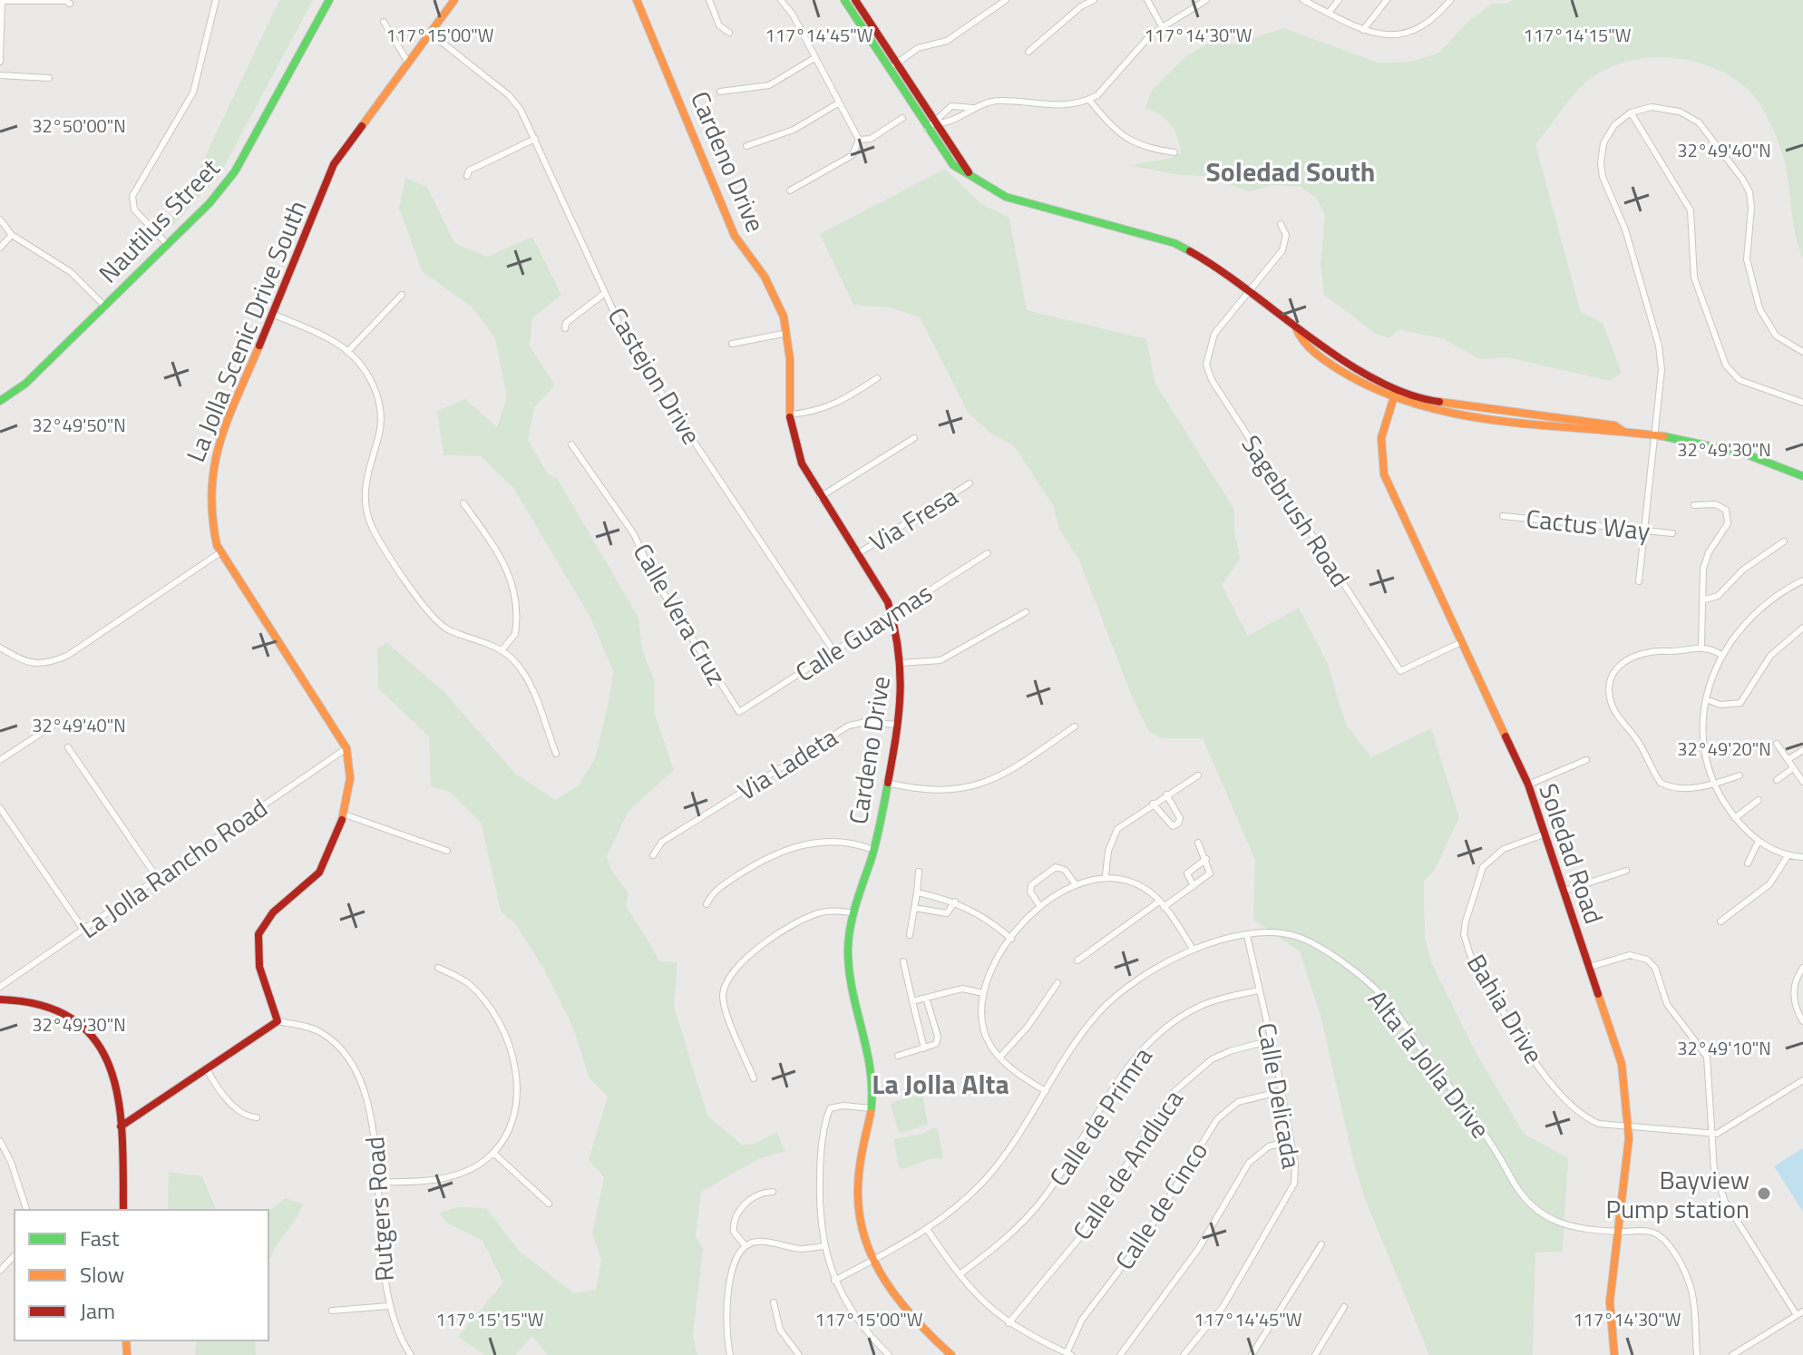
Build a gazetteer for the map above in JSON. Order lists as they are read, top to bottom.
{
  "streets": {
    "street": [
      "Cardeno Drive",
      "Nautilus Street",
      "La Jolla Scenic Drive South",
      "Castejon Drive",
      "Sagebrush Road",
      "Via Fresa",
      "Cactus Way",
      "Calle Vera Cruz",
      "Calle Guaymas",
      "Via Ladeta",
      "Soledad Road",
      "La Jolla Rancho Road",
      "Bahia Drive",
      "Alta la Jolla Drive",
      "Calle Delicada",
      "Calle de Primra",
      "Calle de Andluca",
      "Calle de Cinco",
      "Rutgers Road"
    ]
  },
  "crossings": [
    ["Cardeno Drive", "Via Fresa"],
    ["Cardeno Drive", "Calle Guaymas"],
    ["Cardeno Drive", "Via Ladeta"],
    ["Cardeno Drive", "Alta la Jolla Drive"],
    ["La Jolla Scenic Drive South", "Castejon Drive"],
    ["La Jolla Scenic Drive South", "La Jolla Rancho Road"],
    ["La Jolla Scenic Drive South", "Rutgers Road"],
    ["Castejon Drive", "Calle Guaymas"],
    ["Sagebrush Road", "Soledad Road"],
    ["Calle Vera Cruz", "Calle Guaymas"],
    ["Soledad Road", "Bahia Drive"],
    ["Soledad Road", "Alta la Jolla Drive"],
    ["Alta la Jolla Drive", "Calle Delicada"],
    ["Calle Delicada", "Calle de Primra"],
    ["Calle Delicada", "Calle de Andluca"],
    ["Calle Delicada", "Calle de Cinco"]
  ],
  "districts": ["Soledad South", "La Jolla Alta"],
  "places": ["Bayview Pump station"],
  "legend": ["Fast", "Slow", "Jam"],
  "coordinates": [
    "117°15'00\"W",
    "117°14'45\"W",
    "117°14'30\"W",
    "117°14'15\"W",
    "32°50'00\"N",
    "32°49'40\"N",
    "32°49'50\"N",
    "32°49'30\"N",
    "32°49'20\"N",
    "32°49'10\"N",
    "117°15'15\"W"
  ]
}
